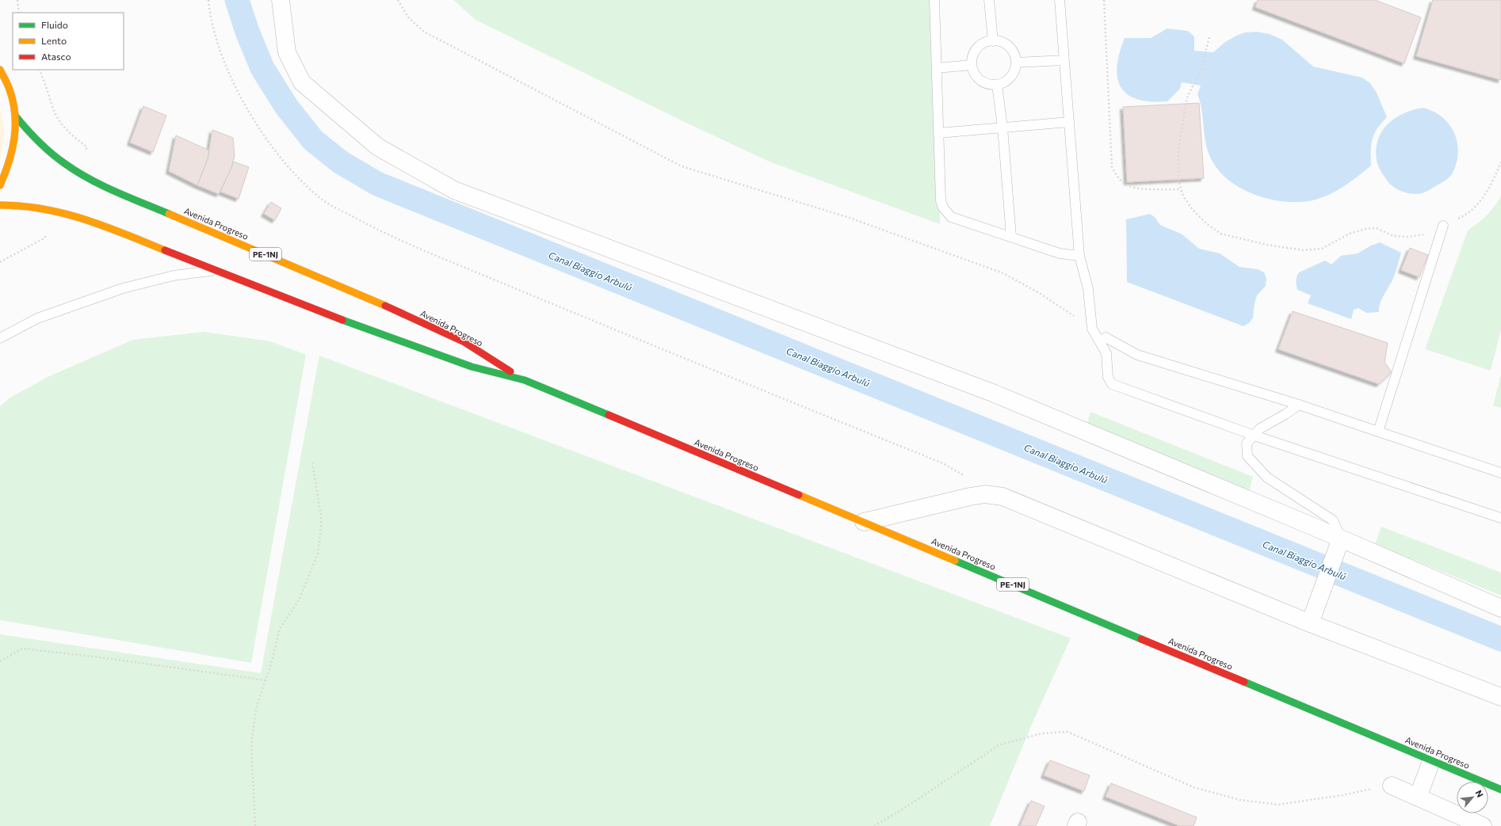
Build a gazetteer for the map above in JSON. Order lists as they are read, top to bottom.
{
  "streets": {
    "main road": ["Avenida Progreso", "PE-1NJ"]
  },
  "water": ["Canal Biaggio Arbulú"],
  "legend": ["Fluido", "Lento", "Atasco"],
  "north": "top right"
}
